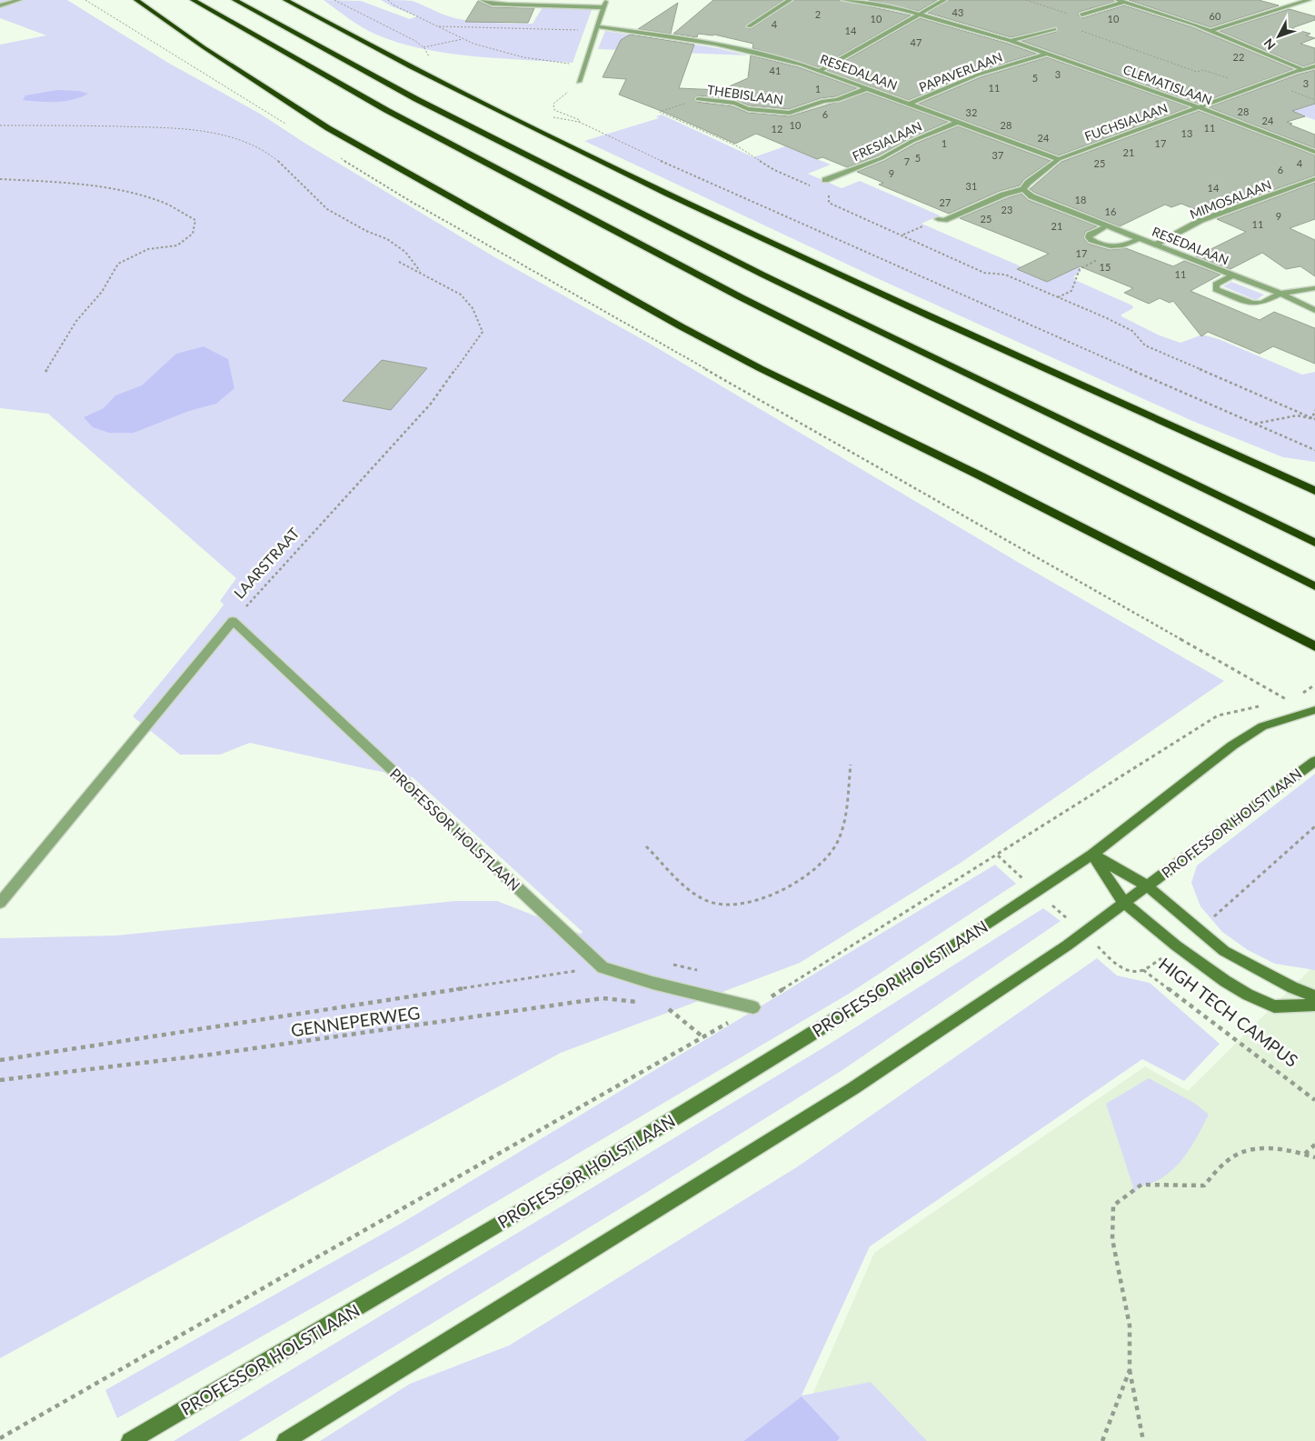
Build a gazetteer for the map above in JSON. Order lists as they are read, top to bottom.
{
  "streets": {
    "main road": ["PROFESSOR HOLSTLAAN", "HIGH TECH CAMPUS"],
    "street": [
      "RESEDALAAN",
      "PAPAVERLAAN",
      "CLEMATISLAAN",
      "THEBISLAAN",
      "FUCHSIALAAN",
      "FRESIALAAN",
      "MIMOSALAAN"
    ],
    "path": ["LAARSTRAAT", "GENNEPERWEG"]
  },
  "crossings": [
    ["RESEDALAAN", "PAPAVERLAAN"],
    ["RESEDALAAN", "THEBISLAAN"],
    ["RESEDALAAN", "FUCHSIALAAN"],
    ["RESEDALAAN", "FRESIALAAN"],
    ["RESEDALAAN", "MIMOSALAAN"],
    ["PAPAVERLAAN", "CLEMATISLAAN"],
    ["CLEMATISLAAN", "FUCHSIALAAN"],
    ["LAARSTRAAT", "PROFESSOR HOLSTLAAN"],
    ["PROFESSOR HOLSTLAAN", "HIGH TECH CAMPUS"]
  ],
  "house_numbers": [
    "43",
    "2",
    "60",
    "10",
    "10",
    "4",
    "14",
    "47",
    "22",
    "41",
    "3",
    "5",
    "3",
    "11",
    "1",
    "28",
    "32",
    "6",
    "24",
    "10",
    "28",
    "11",
    "12",
    "13",
    "24",
    "1",
    "17",
    "21",
    "37",
    "5",
    "7",
    "25",
    "4",
    "6",
    "9",
    "31",
    "14",
    "18",
    "27",
    "23",
    "16",
    "9",
    "25",
    "11",
    "21",
    "17",
    "15",
    "11"
  ],
  "north": "bottom left"
}
